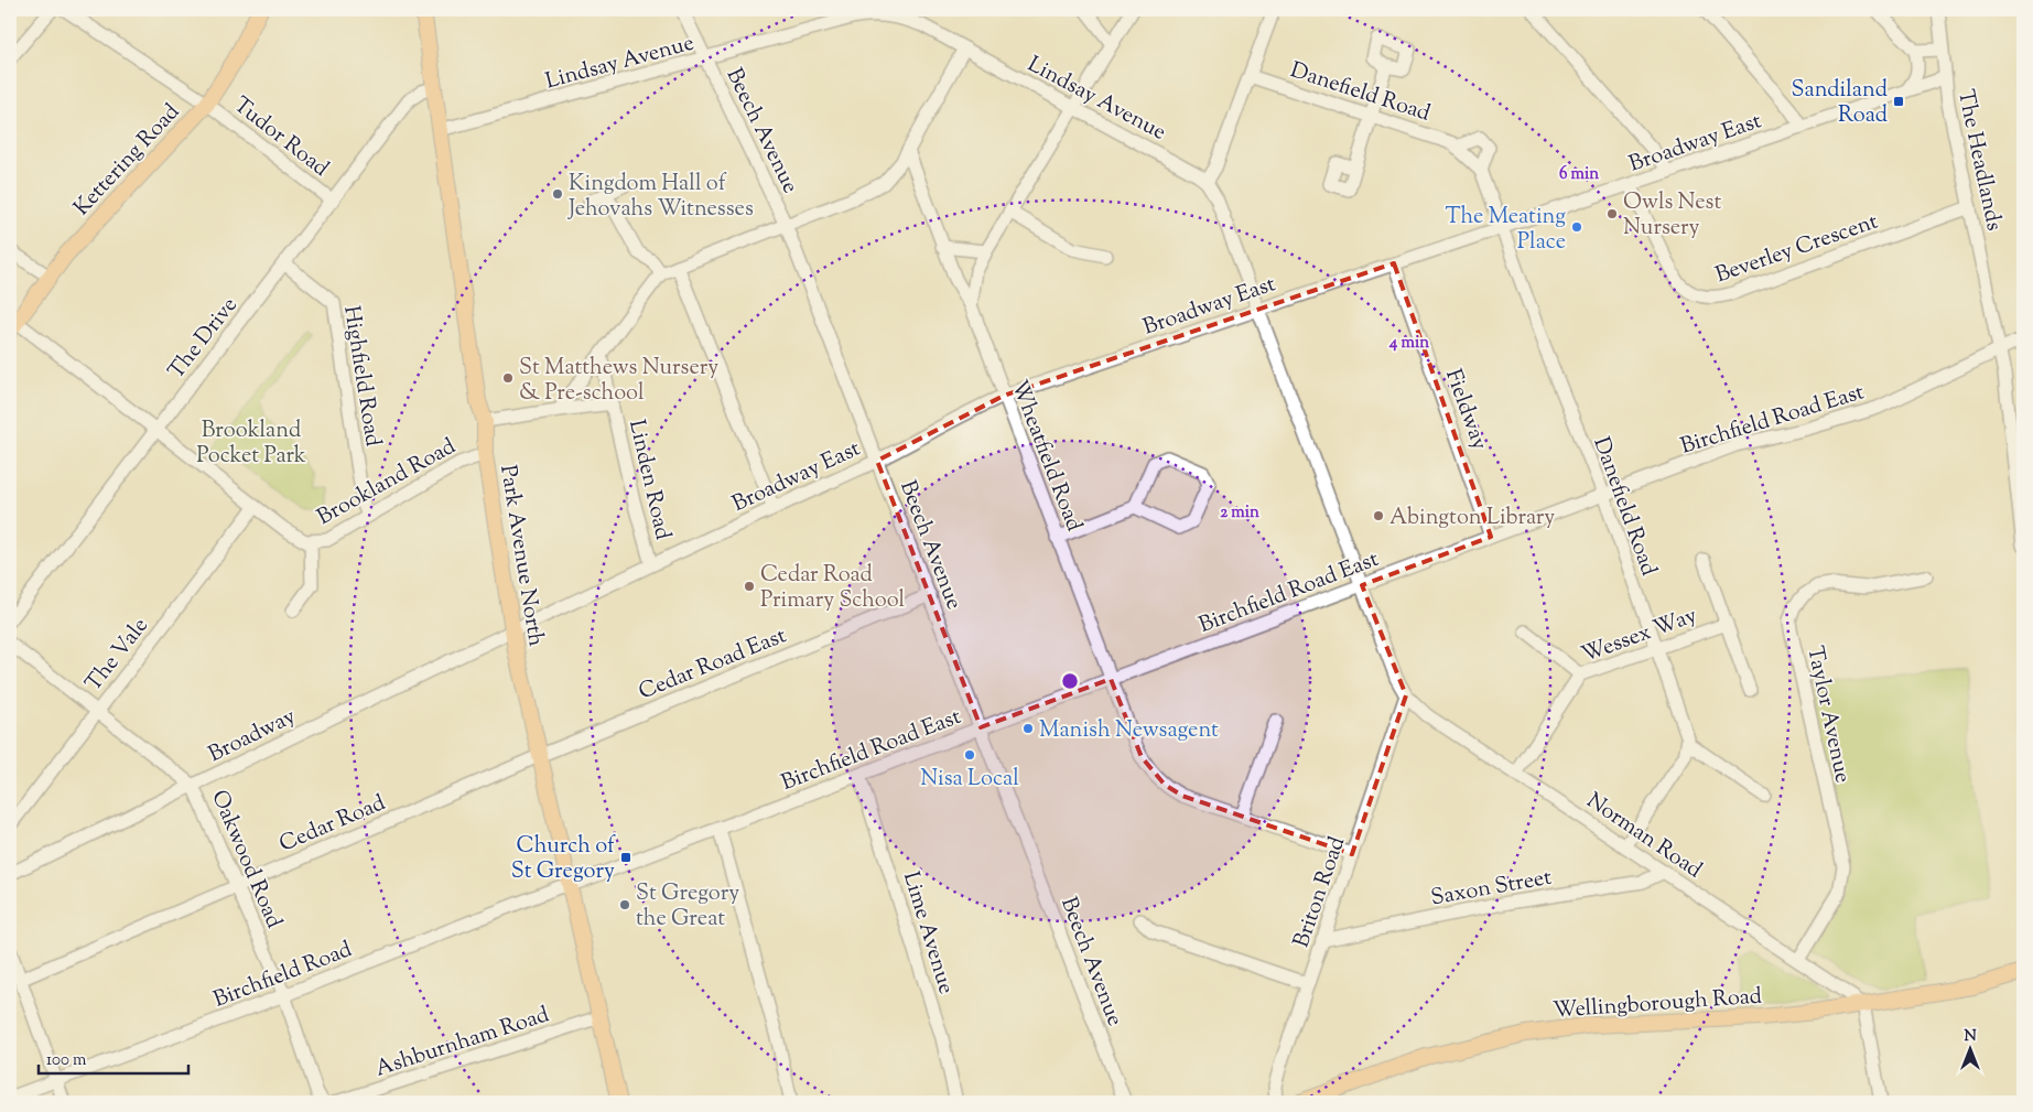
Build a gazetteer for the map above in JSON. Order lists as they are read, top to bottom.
{
  "streets": {
    "main road": ["Kettering Road", "Park Avenue North", "Wellingborough Road"],
    "street": [
      "Lindsay Avenue",
      "Danefield Road",
      "Beech Avenue",
      "Tudor Road",
      "Broadway East",
      "The Headlands",
      "Beverley Crescent",
      "The Drive",
      "Highfield Road",
      "Fieldway",
      "Birchfield Road East",
      "Wheatfield Road",
      "Linden Road",
      "Brookland Road",
      "Wessex Way",
      "The Vale",
      "Cedar Road East",
      "Taylor Avenue",
      "Broadway",
      "Cedar Road",
      "Norman Road",
      "Oakwood Road",
      "Saxon Street",
      "Briton Road",
      "Lime Avenue",
      "Birchfield Road",
      "Ashburnham Road"
    ]
  },
  "crossings": [
    ["Lindsay Avenue", "Beech Avenue"],
    ["Lindsay Avenue", "Broadway East"],
    ["Lindsay Avenue", "Birchfield Road East"],
    ["Lindsay Avenue", "Park Avenue North"],
    ["Lindsay Avenue", "Norman Road"],
    ["Lindsay Avenue", "Briton Road"],
    ["Danefield Road", "Broadway East"],
    ["Danefield Road", "Birchfield Road East"],
    ["Danefield Road", "Wessex Way"],
    ["Beech Avenue", "Broadway East"],
    ["Beech Avenue", "Birchfield Road East"],
    ["Beech Avenue", "Cedar Road East"],
    ["Tudor Road", "Kettering Road"],
    ["Tudor Road", "The Drive"],
    ["Broadway East", "The Headlands"],
    ["Broadway East", "Beverley Crescent"],
    ["Broadway East", "Fieldway"],
    ["Broadway East", "Wheatfield Road"],
    ["Broadway East", "Linden Road"],
    ["Broadway East", "Park Avenue North"],
    ["Broadway East", "Broadway"],
    ["Kettering Road", "Brookland Road"],
    ["The Headlands", "Beverley Crescent"],
    ["The Headlands", "Birchfield Road East"],
    ["The Drive", "Highfield Road"],
    ["The Drive", "Brookland Road"],
    ["The Drive", "Park Avenue North"],
    ["Highfield Road", "Brookland Road"],
    ["Fieldway", "Birchfield Road East"],
    ["Birchfield Road East", "Wheatfield Road"],
    ["Birchfield Road East", "Park Avenue North"],
    ["Birchfield Road East", "Lime Avenue"],
    ["Birchfield Road East", "Birchfield Road"],
    ["Wheatfield Road", "Briton Road"],
    ["Linden Road", "Park Avenue North"],
    ["Brookland Road", "Park Avenue North"],
    ["Brookland Road", "The Vale"],
    ["Park Avenue North", "Cedar Road East"],
    ["Park Avenue North", "Broadway"],
    ["Park Avenue North", "Cedar Road"],
    ["Park Avenue North", "Birchfield Road"],
    ["Park Avenue North", "Ashburnham Road"],
    ["Wessex Way", "Norman Road"],
    ["The Vale", "Oakwood Road"],
    ["Cedar Road East", "Cedar Road"],
    ["Taylor Avenue", "Norman Road"],
    ["Broadway", "Oakwood Road"],
    ["Cedar Road", "Oakwood Road"],
    ["Norman Road", "Saxon Street"],
    ["Norman Road", "Briton Road"],
    ["Norman Road", "Wellingborough Road"],
    ["Oakwood Road", "Birchfield Road"],
    ["Saxon Street", "Briton Road"]
  ],
  "parks": ["Brookland Pocket Park"],
  "places": {
    "transit": ["Sandiland Road", "Church of St Gregory"],
    "other": [
      "Kingdom Hall of Jehovahs Witnesses",
      "Owls Nest Nursery",
      "The Meating Place",
      "St Matthews Nursery & Pre-school",
      "Abington Library",
      "Cedar Road Primary School",
      "Manish Newsagent",
      "Nisa Local",
      "St Gregory the Great"
    ]
  },
  "scale_bar": "100 m",
  "north": "top",
  "rings": ["6 min", "4 min", "2 min"]
}
